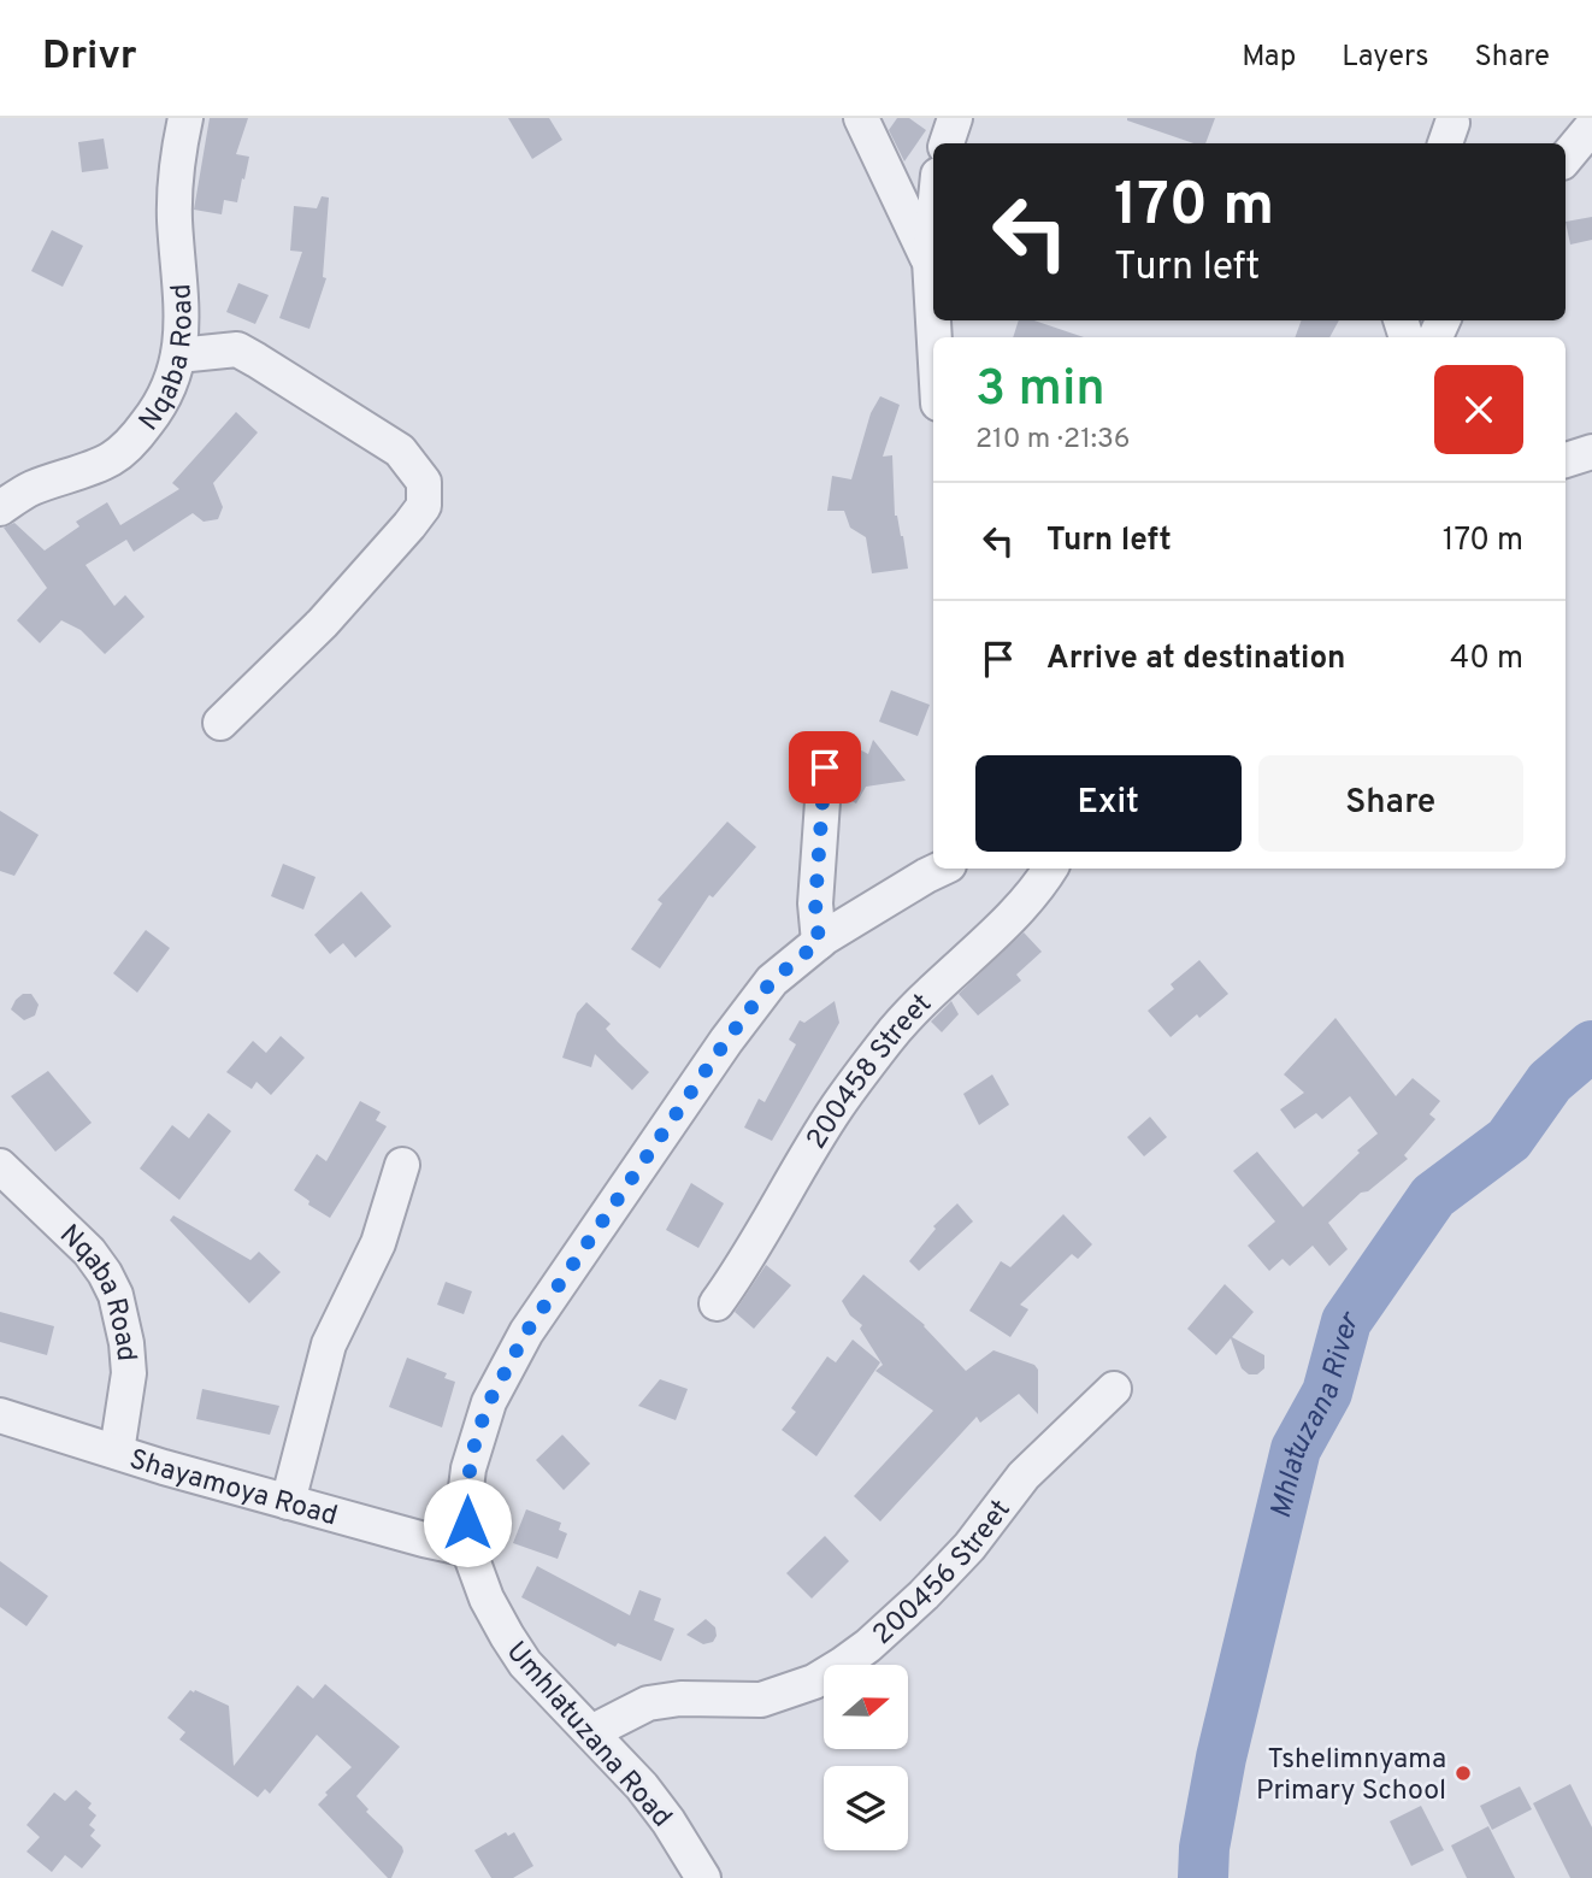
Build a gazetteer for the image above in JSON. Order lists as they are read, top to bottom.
{
  "streets": {
    "street": [
      "Nqaba Road",
      "200458 Street",
      "Shayamoya Road",
      "200456 Street",
      "Umhlatuzana Road"
    ]
  },
  "crossings": [
    ["Nqaba Road", "Shayamoya Road"],
    ["Shayamoya Road", "Umhlatuzana Road"],
    ["200456 Street", "Umhlatuzana Road"]
  ],
  "water": ["Mhlatuzana River"],
  "places": ["Tshelimnyama Primary School"],
  "north": "right",
  "page": {
    "header": "Drivr",
    "nav": ["Map", "Layers", "Share"],
    "turn": ["170 m", "Turn left"],
    "heading": ["3 min", "210 m · 21:36"],
    "list": [
      {
        "name": "Turn left",
        "value": "170 m"
      },
      {
        "name": "Arrive at destination",
        "value": "40 m"
      }
    ],
    "buttons": ["Exit", "Share"]
  }
}
